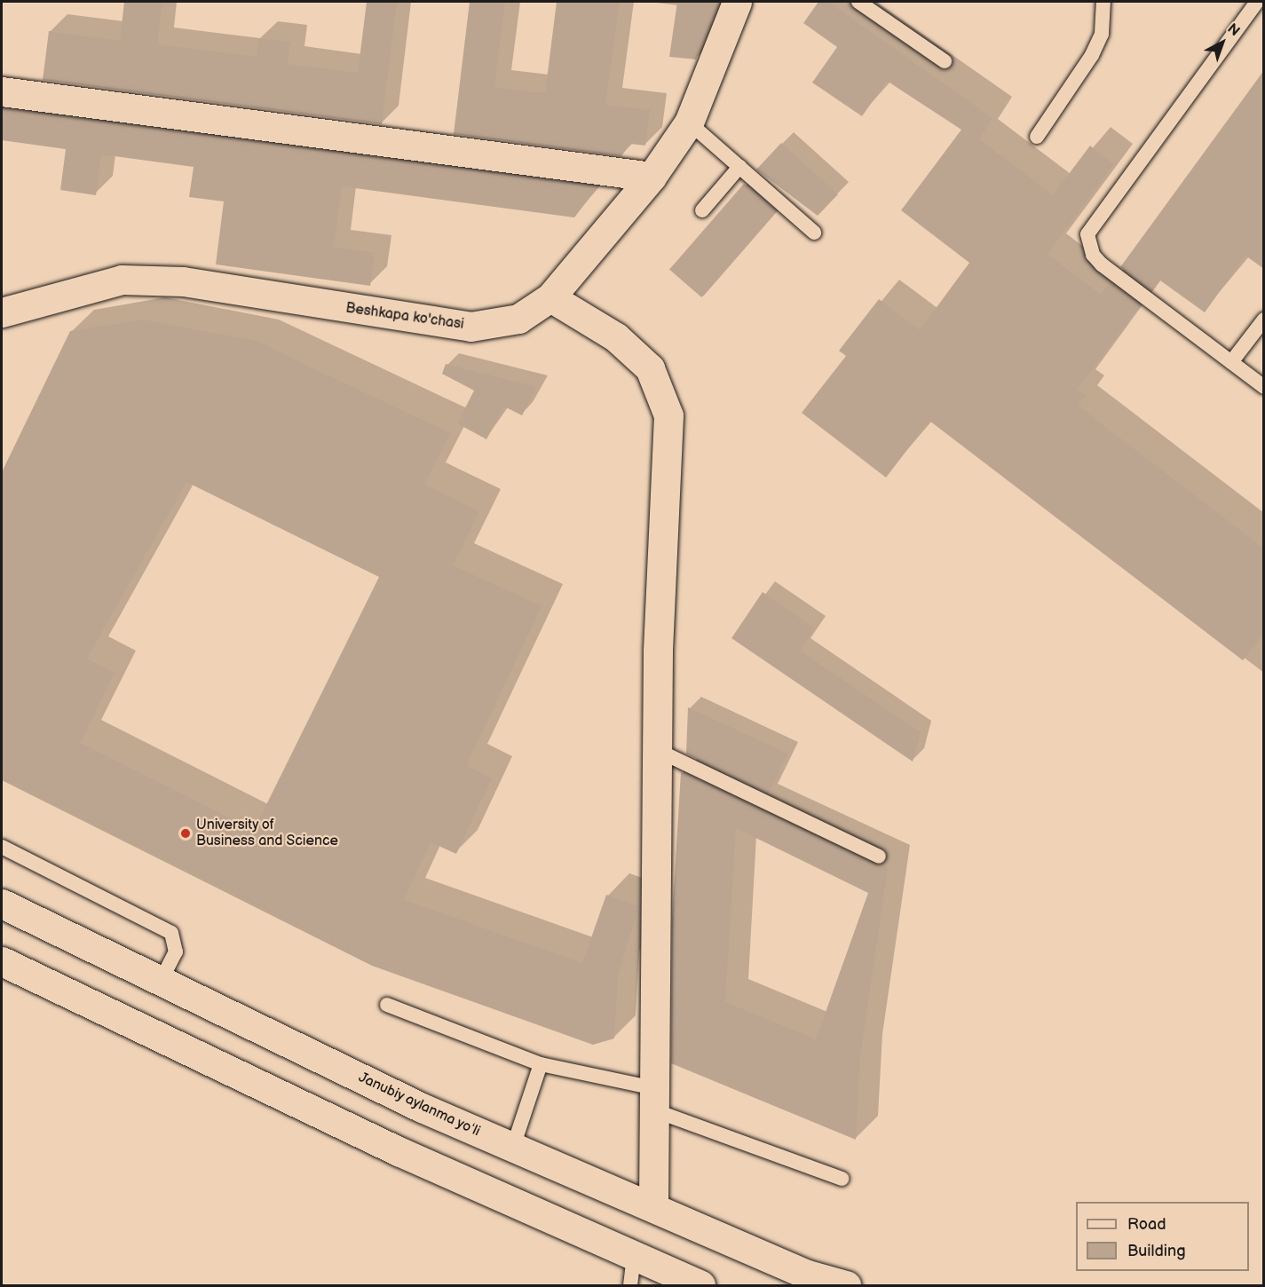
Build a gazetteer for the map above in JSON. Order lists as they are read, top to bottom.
{
  "streets": {
    "main road": ["Beshkapa ko'chasi", "Janubiy aylanma yoʻli"]
  },
  "places": ["University of Business and Science"],
  "legend": ["Road", "Building"],
  "north": "top right"
}
